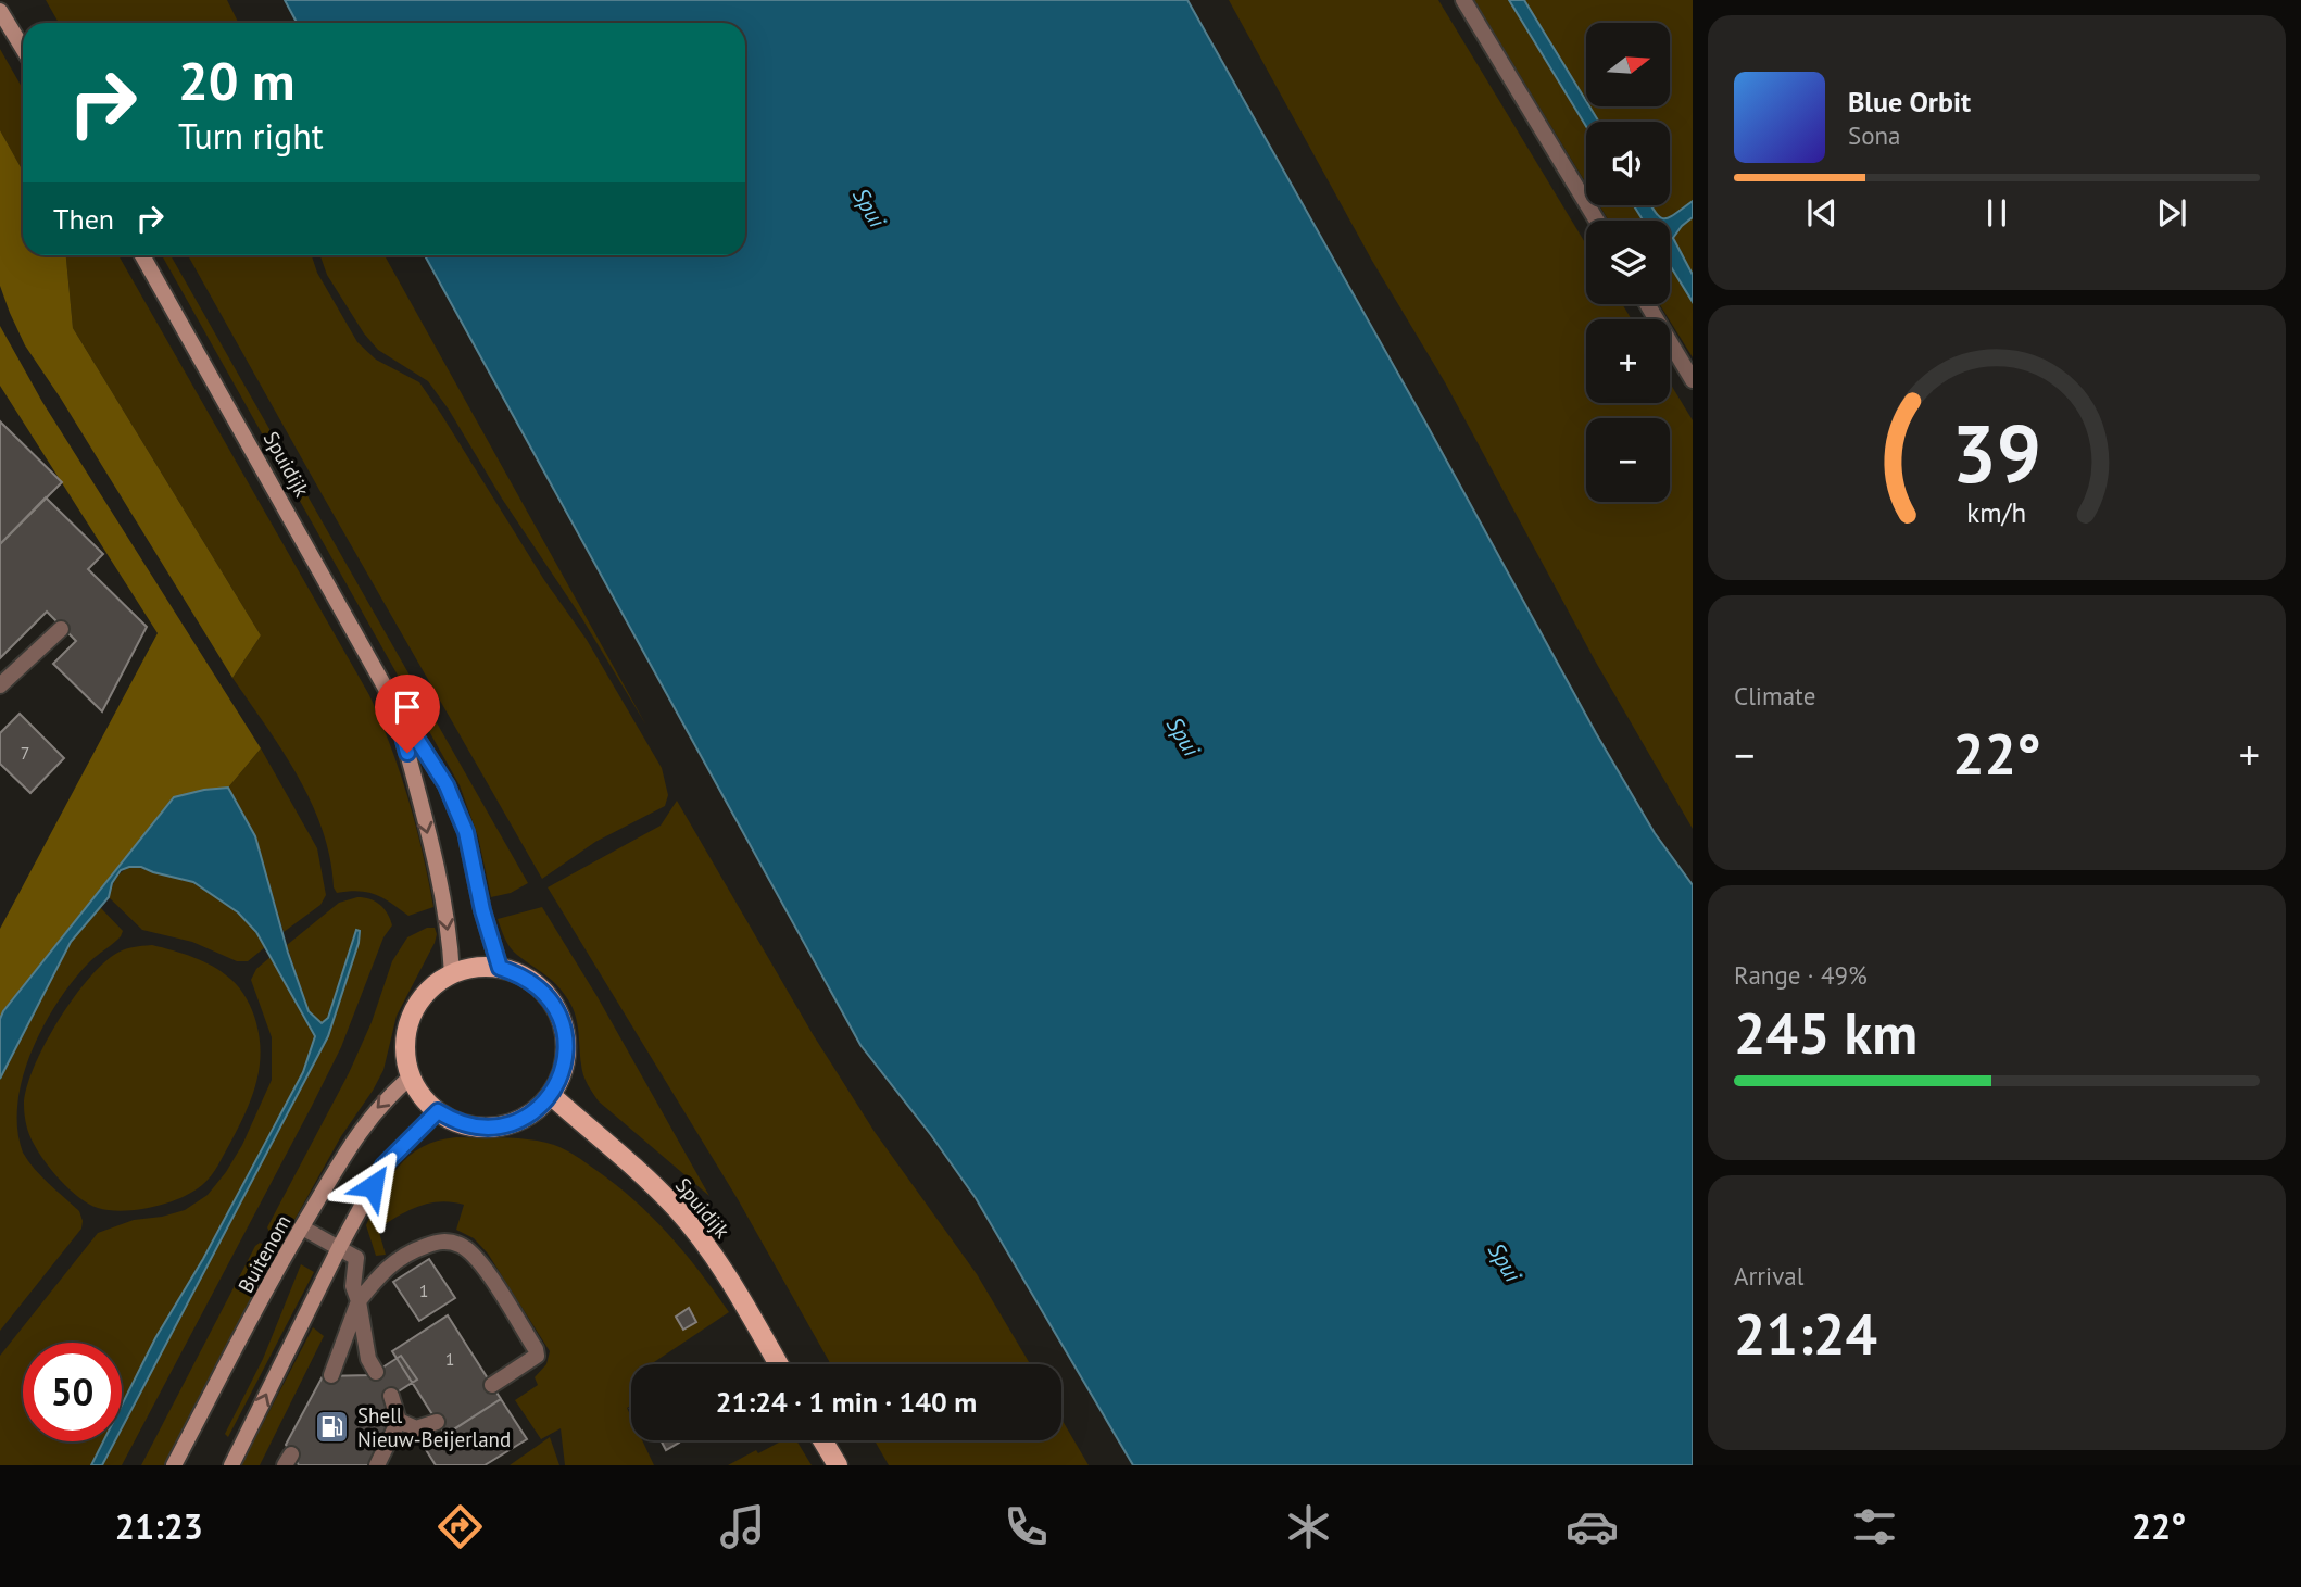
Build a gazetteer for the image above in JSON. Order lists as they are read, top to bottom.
{
  "streets": {
    "main road": ["Spuidijk", "Buitenom"]
  },
  "crossings": [
    ["Spuidijk", "Buitenom"]
  ],
  "water": ["Spui"],
  "places": {
    "fuel station": ["Shell Nieuw-Beijerland"]
  },
  "house_numbers": ["7", "1", "1"],
  "north": "right",
  "page": {
    "map_buttons": ["+", "−"],
    "turn": ["20 m", "Turn right"],
    "song": ["Blue Orbit", "Sona"],
    "then": "Then",
    "tile": [
      "Climate",
      ["Range · 49%", "245 km"],
      ["Arrival", "21:24"]
    ],
    "heat": ["−", "22°", "+"],
    "limit": "50",
    "trip": "21:24 · 1 min · 140 m",
    "tabs": ["21:23", "22°"],
    "gauge": ["39", "km/h"]
  }
}
